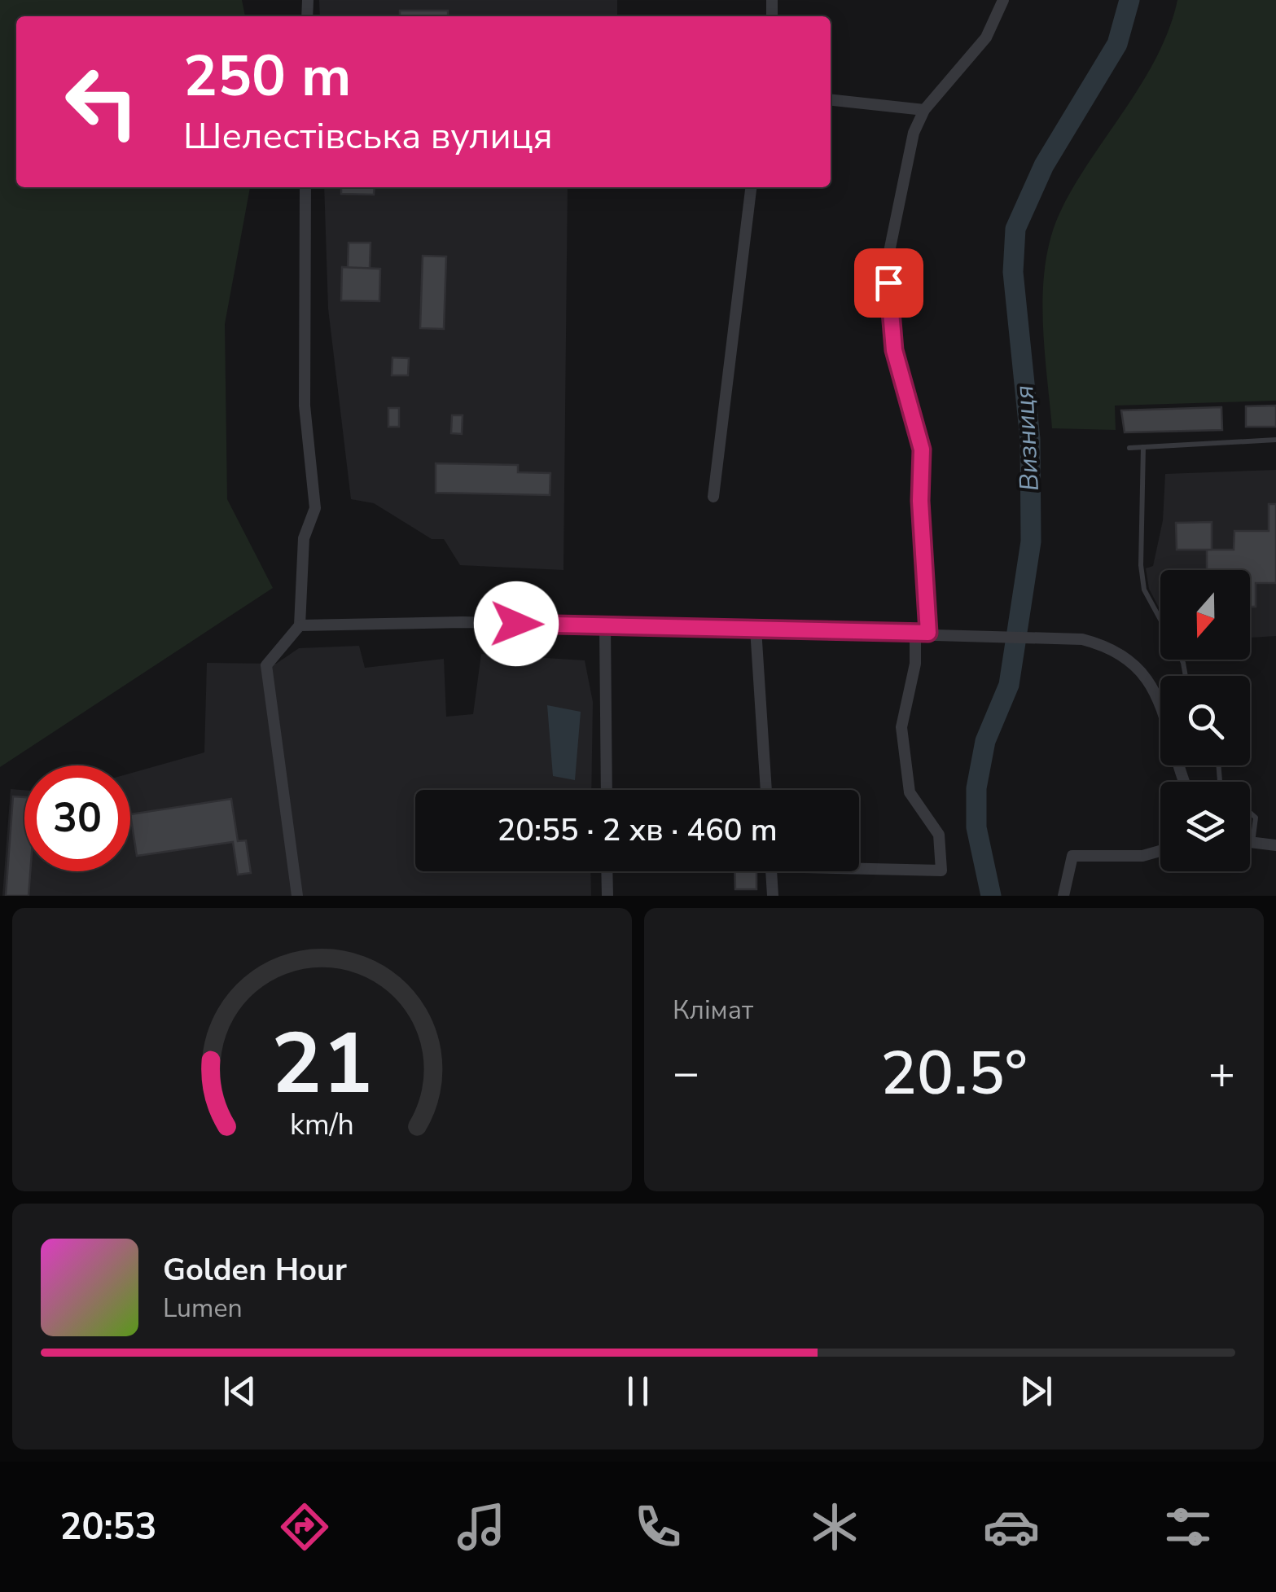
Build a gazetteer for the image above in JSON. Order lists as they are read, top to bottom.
{
  "water": ["Визниця"],
  "north": "bottom",
  "page": {
    "turn": ["250 m", "Шелестівська вулиця"],
    "limit": "30",
    "trip": "20:55 · 2 хв · 460 m",
    "tile": "Клімат",
    "heat": ["−", "20.5°", "+"],
    "song": ["Golden Hour", "Lumen"],
    "tabs": "20:53",
    "gauge": ["21", "km/h"]
  }
}
